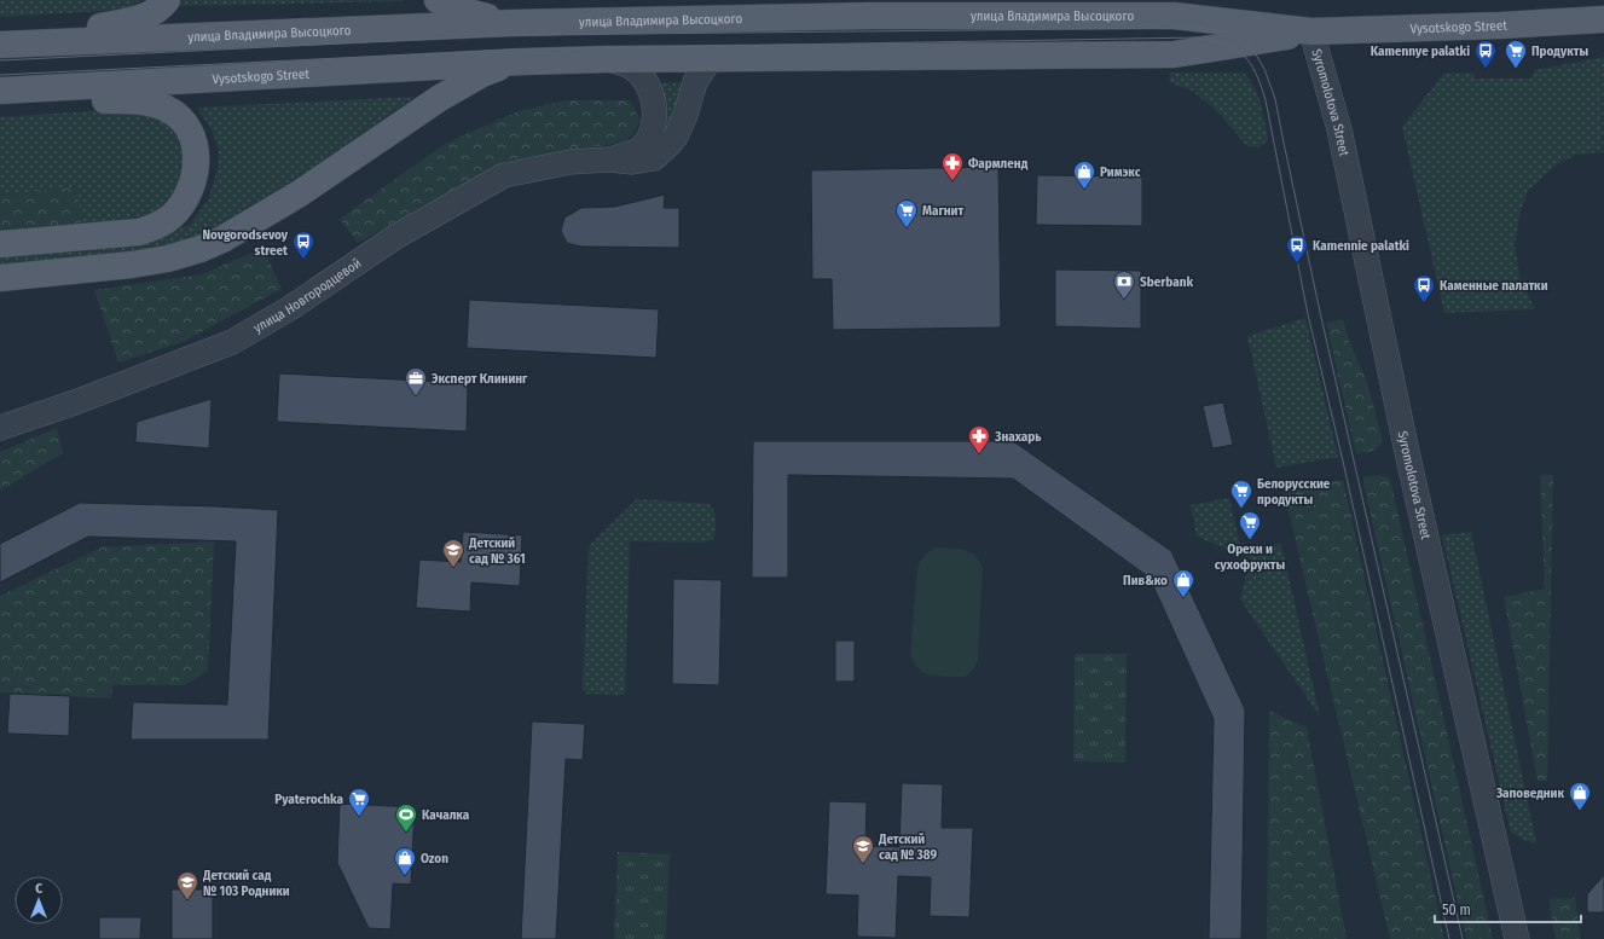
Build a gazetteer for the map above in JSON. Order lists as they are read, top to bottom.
{
  "streets": {
    "main road": ["улица Владимира Высоцкого", "Vysotskogo Street"],
    "street": ["Syromolotova Street", "улица Новгородцевой"]
  },
  "crossings": [
    ["улица Владимира Высоцкого", "Vysotskogo Street"],
    ["улица Владимира Высоцкого", "Syromolotova Street"],
    ["Vysotskogo Street", "Syromolotova Street"]
  ],
  "places": {
    "bus stop": [
      "Kamennye palatki",
      "Novgorodsevoy street",
      "Kamennie palatki",
      "Каменные палатки"
    ],
    "supermarket": [
      "Продукты",
      "Магнит",
      "Белорусские продукты",
      "Орехи и сухофрукты",
      "Pyaterochka"
    ],
    "pharmacy": ["Фармленд", "Знахарь"],
    "shop": [
      "Римэкс",
      "Пив&ко",
      "Заповедник",
      "Ozon"
    ],
    "bank": ["Sberbank"],
    "office": ["Эксперт Клининг"],
    "school or university": ["Детский сад № 361", "Детский сад № 389", "Детский сад № 103 Родники"],
    "sports": ["Качалка"]
  },
  "scale_bar": "50 m",
  "north": "top"
}
